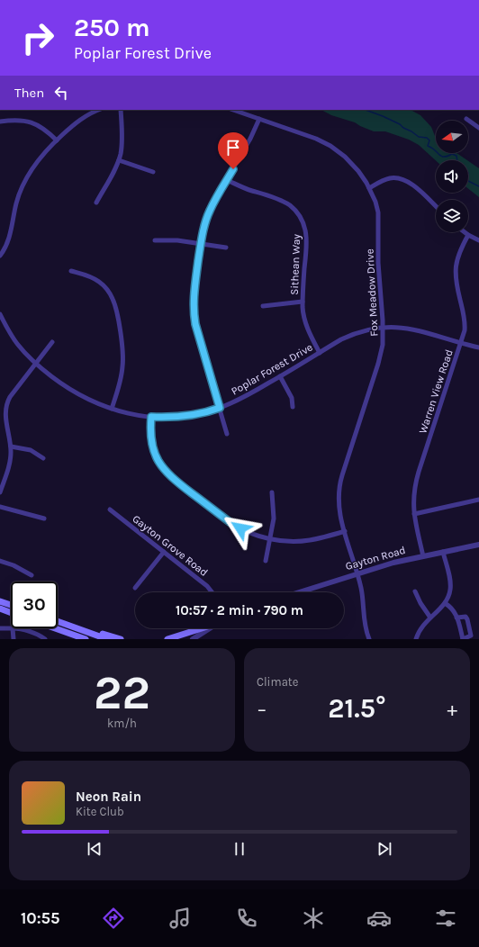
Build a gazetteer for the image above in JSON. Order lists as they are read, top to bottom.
{
  "streets": {
    "street": [
      "Sithean Way",
      "Fox Meadow Drive",
      "Poplar Forest Drive",
      "Warren View Road",
      "Gayton Grove Road",
      "Gayton Road"
    ]
  },
  "crossings": [
    ["Sithean Way", "Poplar Forest Drive"],
    ["Fox Meadow Drive", "Poplar Forest Drive"],
    ["Fox Meadow Drive", "Gayton Road"],
    ["Poplar Forest Drive", "Warren View Road"],
    ["Warren View Road", "Gayton Road"]
  ],
  "north": "left",
  "page": {
    "turn": ["250 m", "Poplar Forest Drive"],
    "then": "Then",
    "limit": "30",
    "trip": "10:57 · 2 min · 790 m",
    "tile": [
      ["22", "km/h"],
      "Climate"
    ],
    "heat": ["−", "21.5°", "+"],
    "song": ["Neon Rain", "Kite Club"],
    "tabs": "10:55"
  }
}
